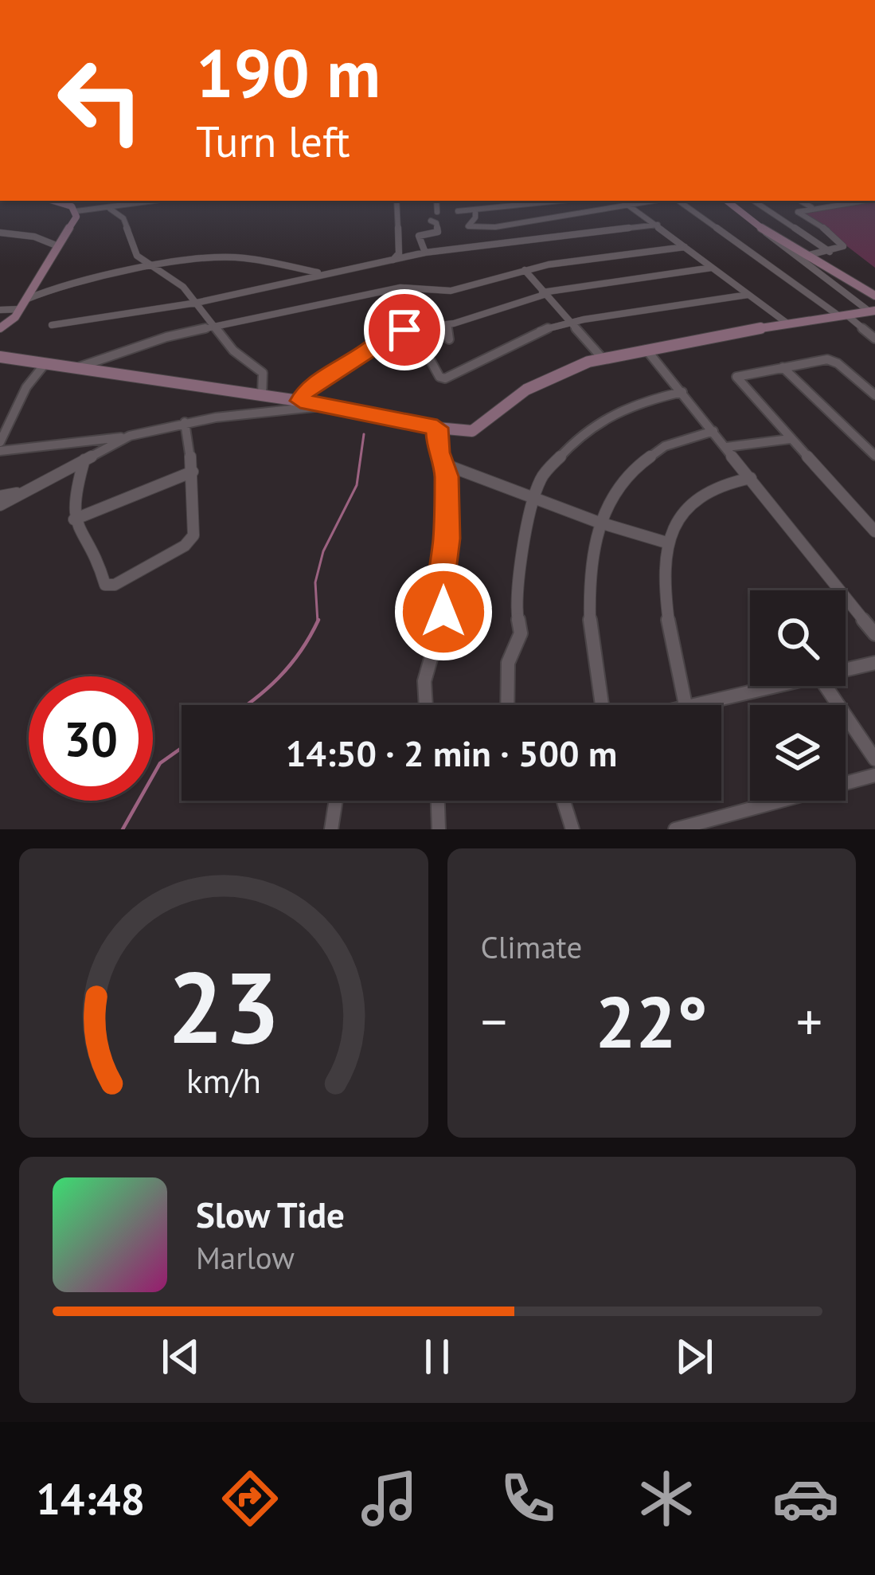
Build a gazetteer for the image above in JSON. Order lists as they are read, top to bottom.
{
  "page": {
    "turn": ["190 m", "Turn left"],
    "limit": "30",
    "trip": "14:50 · 2 min · 500 m",
    "tile": "Climate",
    "heat": ["−", "22°", "+"],
    "song": ["Slow Tide", "Marlow"],
    "tabs": "14:48",
    "gauge": ["23", "km/h"]
  }
}
